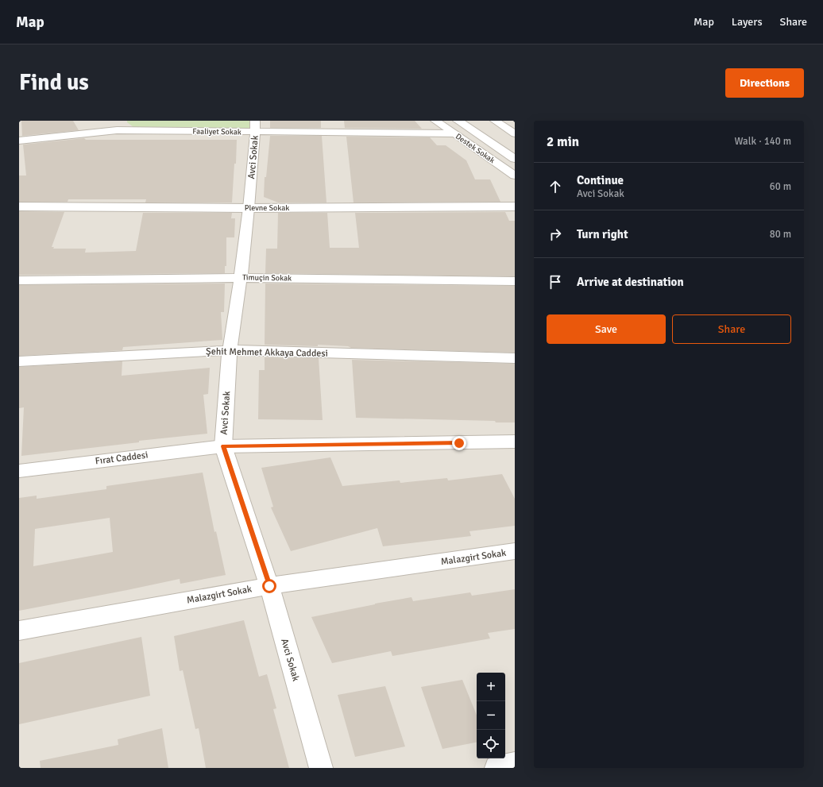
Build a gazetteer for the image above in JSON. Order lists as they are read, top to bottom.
{
  "streets": {
    "street": [
      "Faaliyet Sokak",
      "Destek Sokak",
      "Avci Sokak",
      "Plevne Sokak",
      "Timuçin Sokak",
      "Şehit Mehmet Akkaya Caddesi",
      "Fırat Caddesi",
      "Malazgirt Sokak"
    ]
  },
  "crossings": [
    ["Faaliyet Sokak", "Destek Sokak"],
    ["Faaliyet Sokak", "Avci Sokak"],
    ["Avci Sokak", "Plevne Sokak"],
    ["Avci Sokak", "Timuçin Sokak"],
    ["Avci Sokak", "Şehit Mehmet Akkaya Caddesi"],
    ["Avci Sokak", "Fırat Caddesi"],
    ["Avci Sokak", "Malazgirt Sokak"]
  ],
  "page": {
    "header": "Map",
    "nav": ["Map", "Layers", "Share"],
    "buttons": [
      "Directions",
      ["Save", "Share"]
    ],
    "title": "Find us",
    "heading": ["2 min", "Walk · 140 m"],
    "list": [
      ["Continue", "Avci Sokak", "60 m"],
      ["Turn right", "80 m"],
      "Arrive at destination"
    ],
    "map_buttons": ["+", "−"]
  }
}
